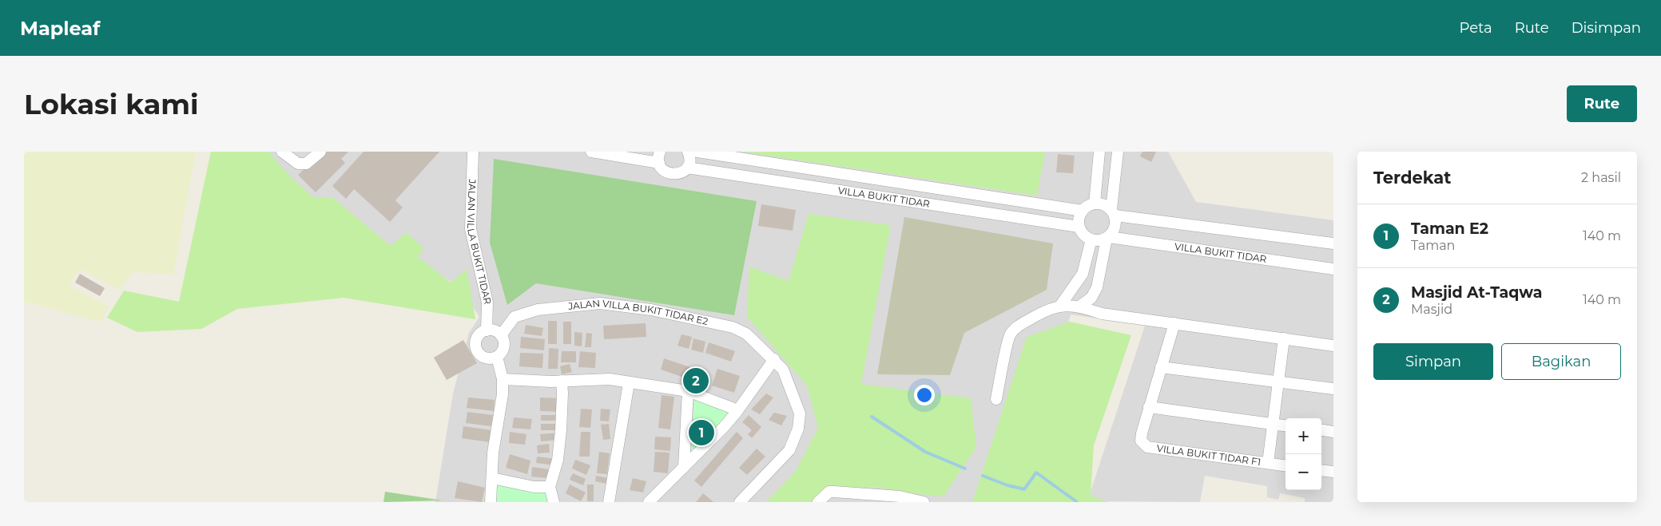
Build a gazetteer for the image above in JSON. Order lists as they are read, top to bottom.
{
  "streets": {
    "street": [
      "VILLA BUKIT TIDAR",
      "JALAN VILLA BUKIT TIDAR",
      "JALAN VILLA BUKIT TIDAR E2",
      "VILLA BUKIT TIDAR F1"
    ]
  },
  "crossings": [
    ["JALAN VILLA BUKIT TIDAR", "JALAN VILLA BUKIT TIDAR E2"]
  ],
  "page": {
    "header": "Mapleaf",
    "nav": ["Peta", "Rute", "Disimpan"],
    "buttons": [
      "Rute",
      ["Simpan", "Bagikan"]
    ],
    "title": "Lokasi kami",
    "heading": ["Terdekat", "2 hasil"],
    "list": [
      {
        "mark": "1",
        "name": "Taman E2",
        "note": "Taman",
        "value": "140 m"
      },
      {
        "mark": "2",
        "name": "Masjid At-Taqwa",
        "note": "Masjid",
        "value": "140 m"
      }
    ],
    "pins": ["2", "1"],
    "map_buttons": ["+", "−"]
  }
}
